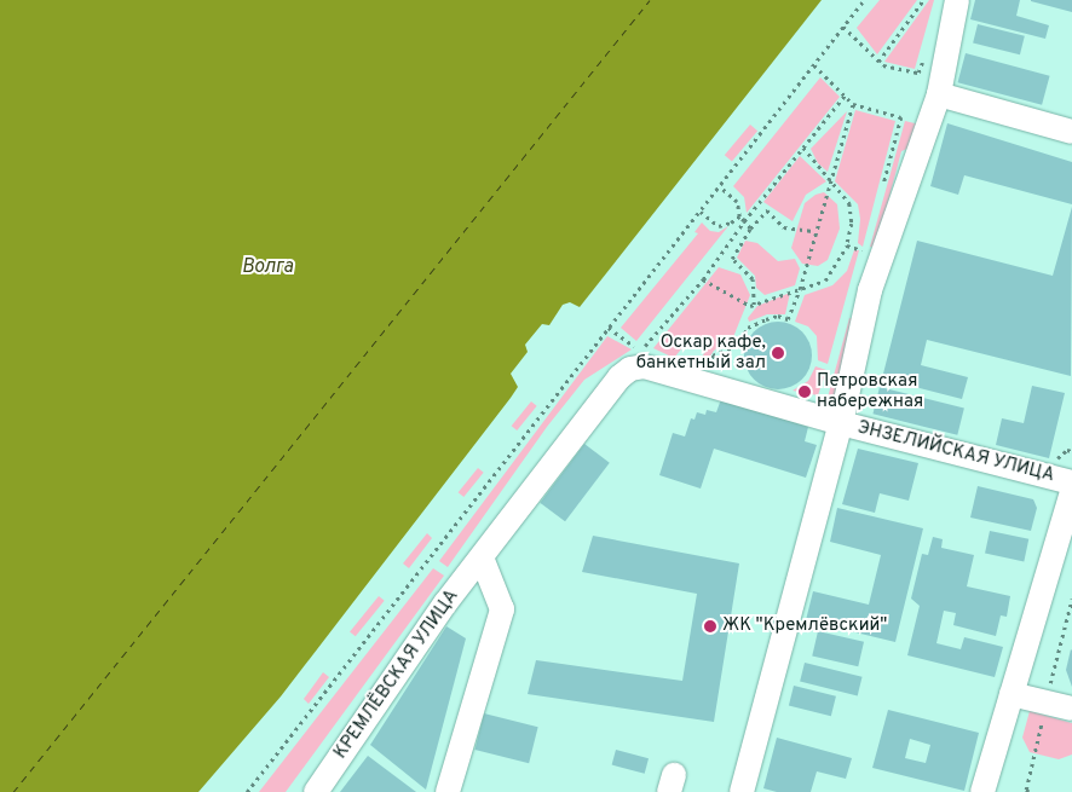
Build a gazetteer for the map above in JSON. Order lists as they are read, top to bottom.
{
  "streets": {
    "street": ["ЭНЗЕЛИЙСКАЯ УЛИЦА", "КРЕМЛЁВСКАЯ УЛИЦА"]
  },
  "crossings": [
    ["ЭНЗЕЛИЙСКАЯ УЛИЦА", "КРЕМЛЁВСКАЯ УЛИЦА"]
  ],
  "water": ["Волга"],
  "places": ["Оскар кафе, банкетный зал", "Петровская набережная", "ЖК \"Кремлёвский\""]
}
